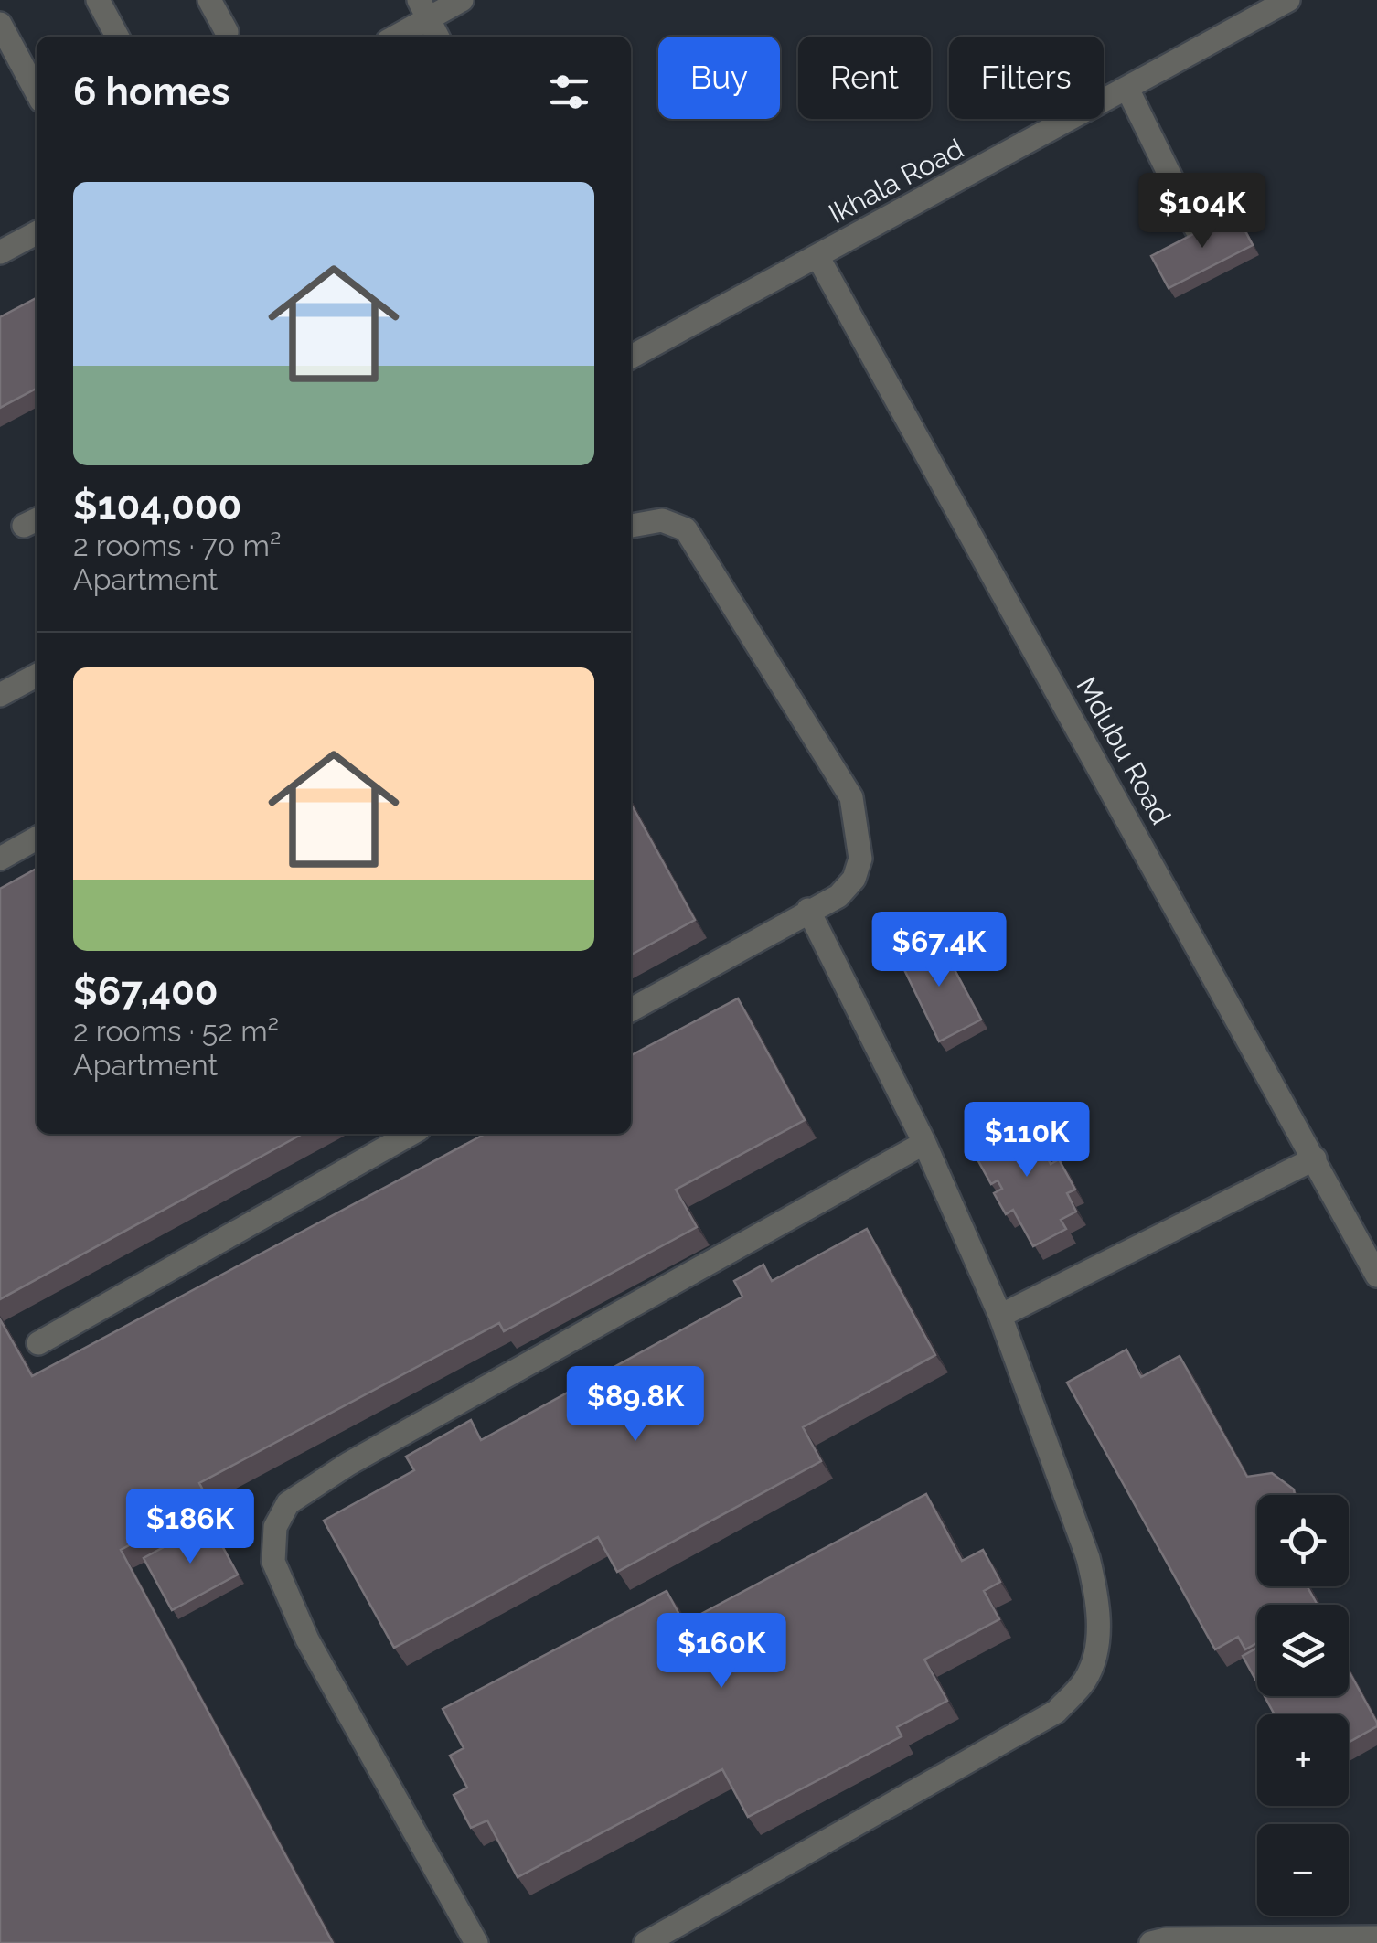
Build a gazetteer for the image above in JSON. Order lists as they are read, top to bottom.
{
  "streets": {
    "lane": ["Ikhala Road", "Mdubu Road"]
  },
  "crossings": [
    ["Ikhala Road", "Mdubu Road"]
  ],
  "page": {
    "chip": ["Buy", "Rent", "Filters"],
    "heading": "6 homes",
    "list": [
      {
        "name": "$104,000",
        "note": "2 rooms · 70 m² · Apartment"
      },
      {
        "name": "$67,400",
        "note": "2 rooms · 52 m² · Apartment"
      }
    ],
    "price": [
      "$104K",
      "$67.4K",
      "$110K",
      "$89.8K",
      "$186K",
      "$160K"
    ],
    "map_buttons": ["+", "−"]
  }
}
